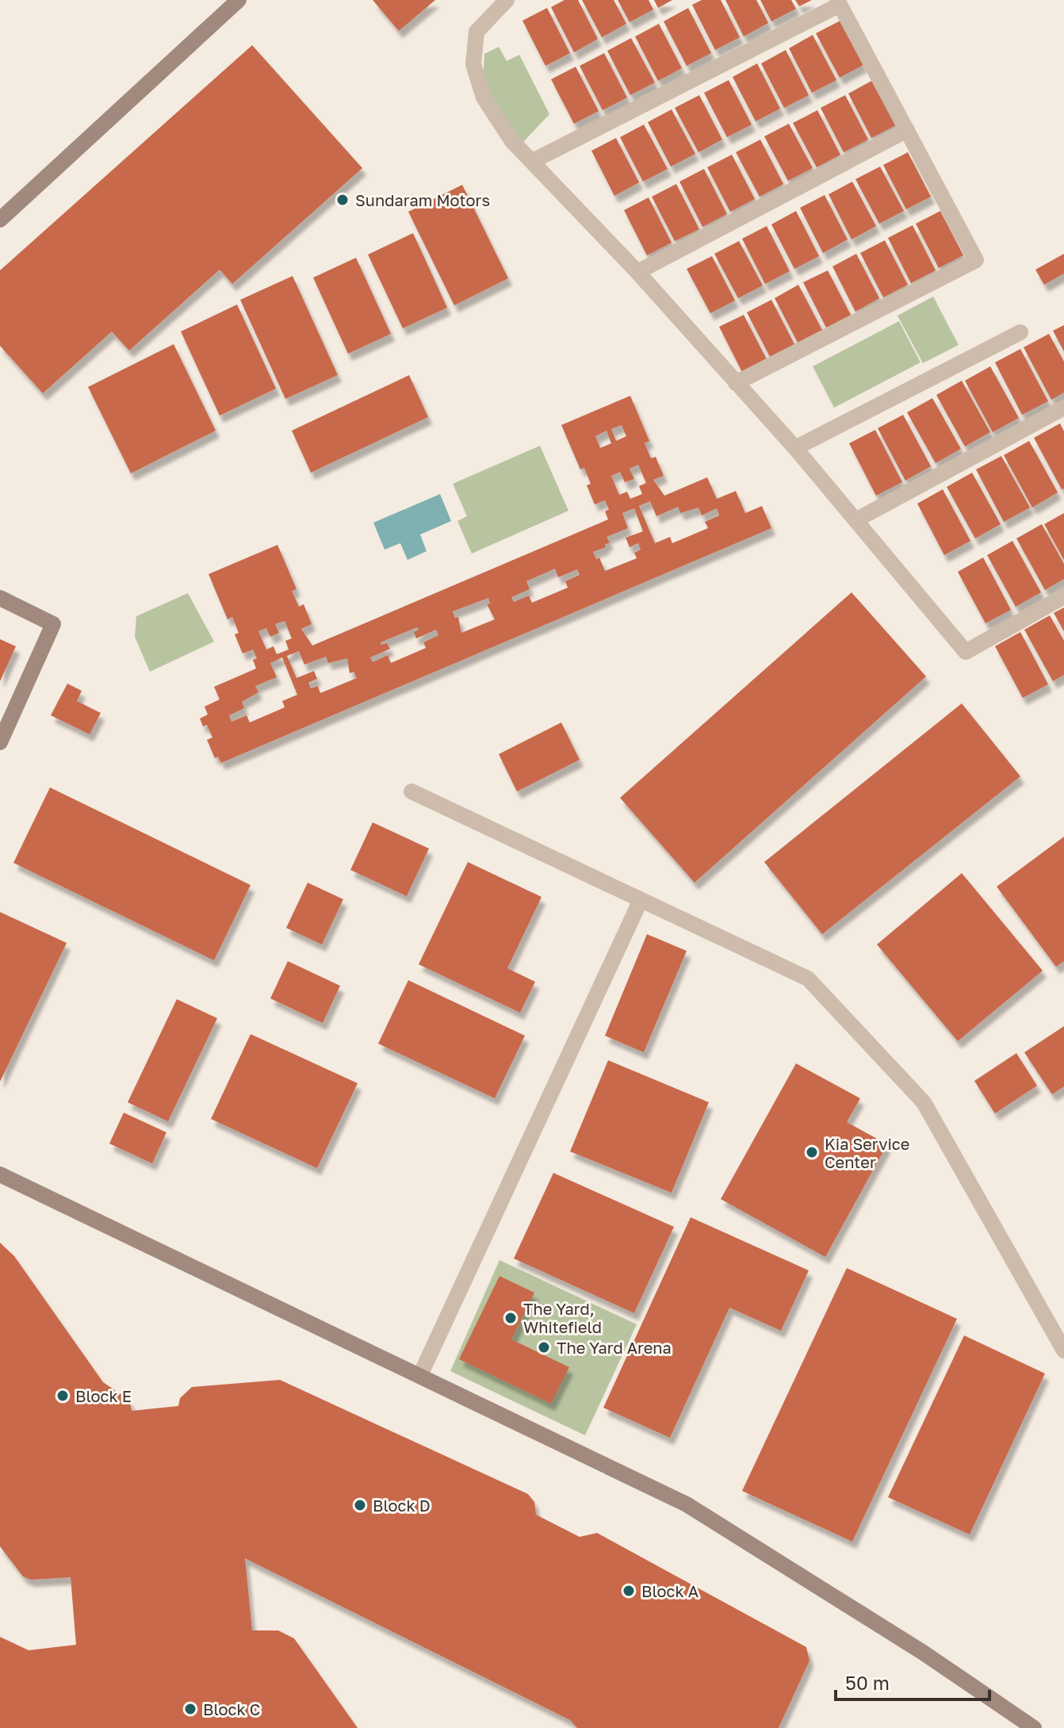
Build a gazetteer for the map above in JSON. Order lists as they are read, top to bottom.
{
  "places": [
    "Sundaram Motors",
    "Kia Service Center",
    "The Yard, Whitefield",
    "The Yard Arena",
    "Block E",
    "Block D",
    "Block A",
    "Block C"
  ],
  "scale_bar": "50 m"
}
